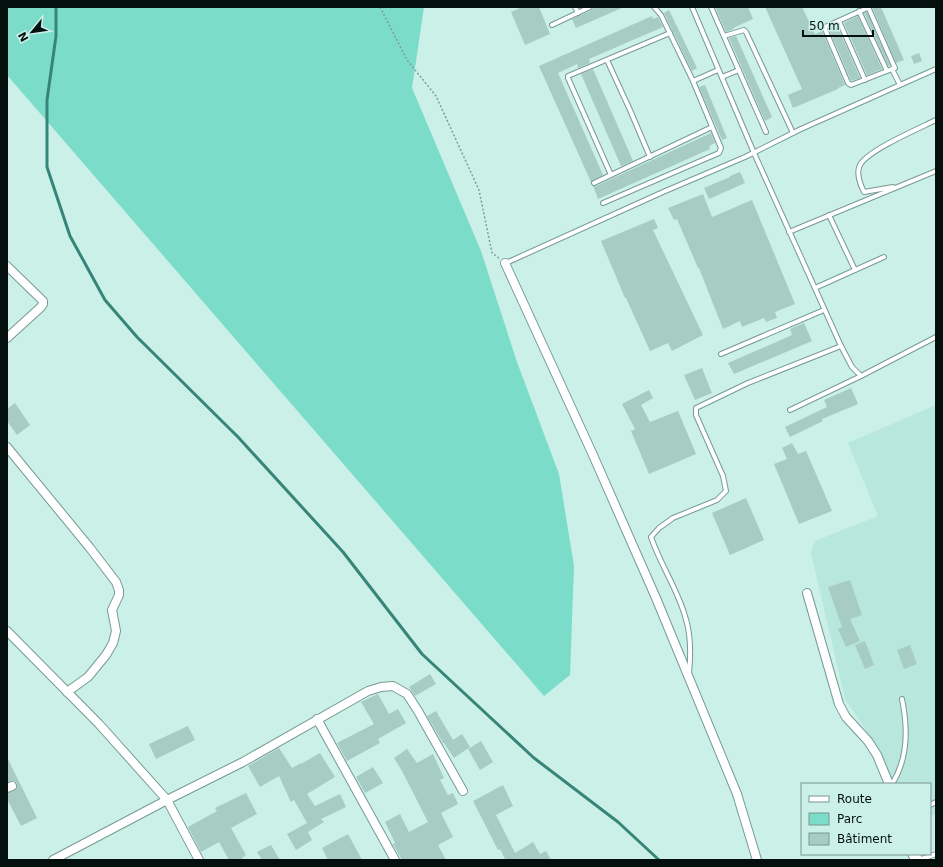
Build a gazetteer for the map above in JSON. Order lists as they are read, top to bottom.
{
  "legend": ["Route", "Parc", "Bâtiment"],
  "scale_bar": "50 m",
  "north": "bottom left"
}
